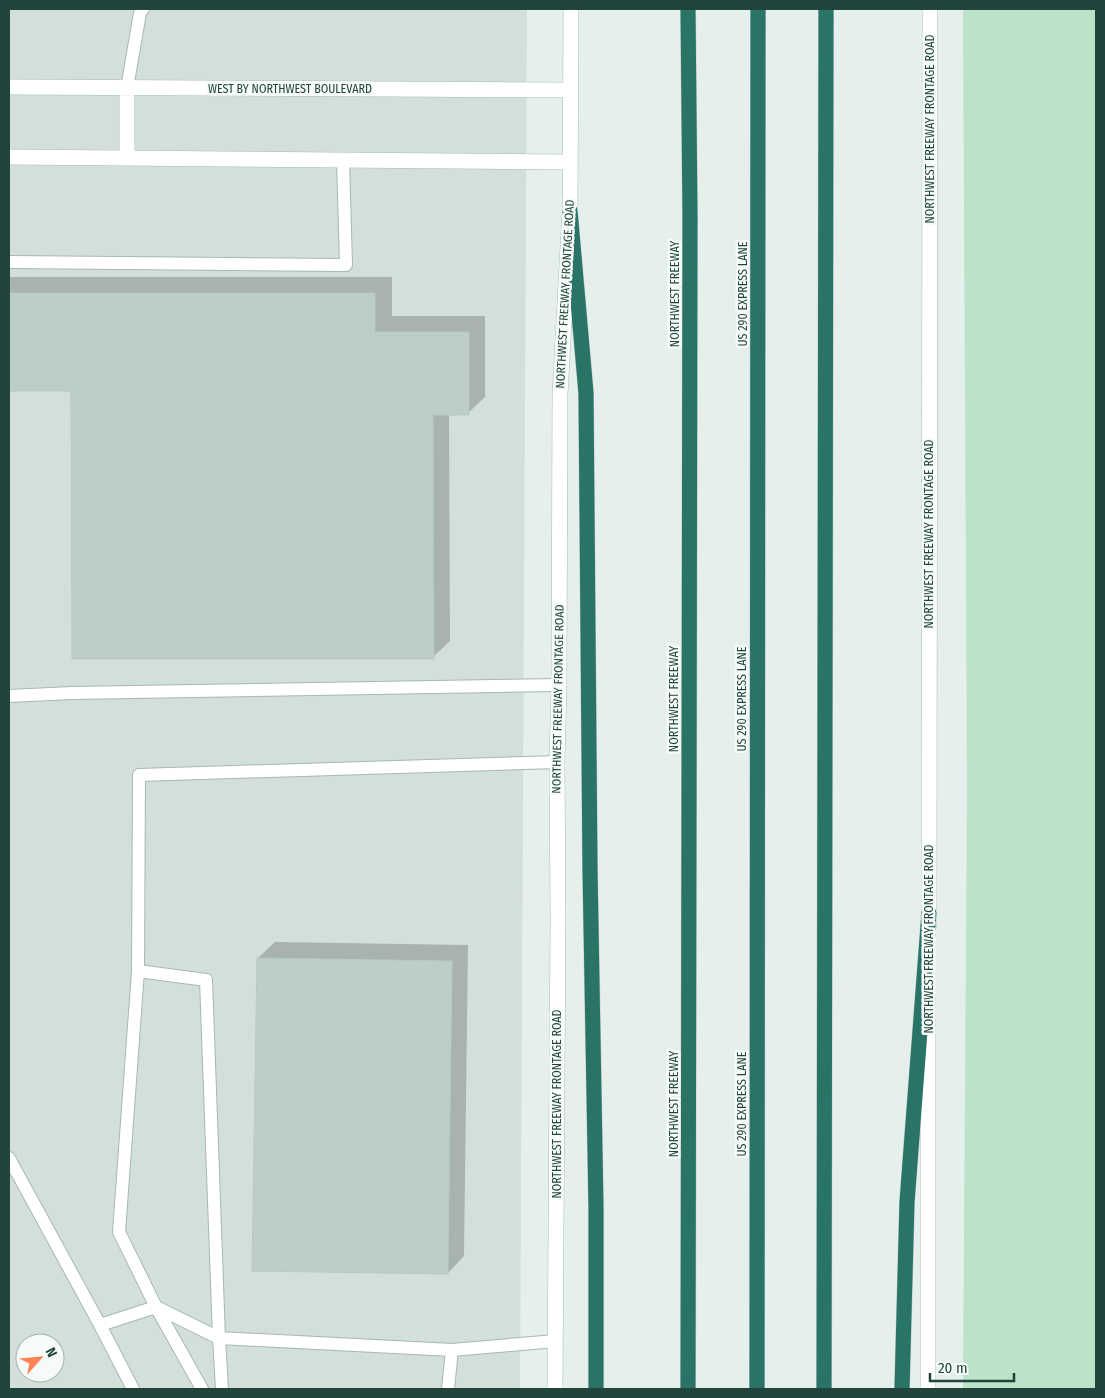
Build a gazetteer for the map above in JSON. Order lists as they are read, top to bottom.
{
  "streets": {
    "highway": ["NORTHWEST FREEWAY", "US 290 EXPRESS LANE"],
    "main road": ["WEST BY NORTHWEST BOULEVARD", "NORTHWEST FREEWAY FRONTAGE ROAD"]
  },
  "crossings": [
    ["WEST BY NORTHWEST BOULEVARD", "NORTHWEST FREEWAY FRONTAGE ROAD"]
  ],
  "scale_bar": "20 m",
  "north": "top right"
}
